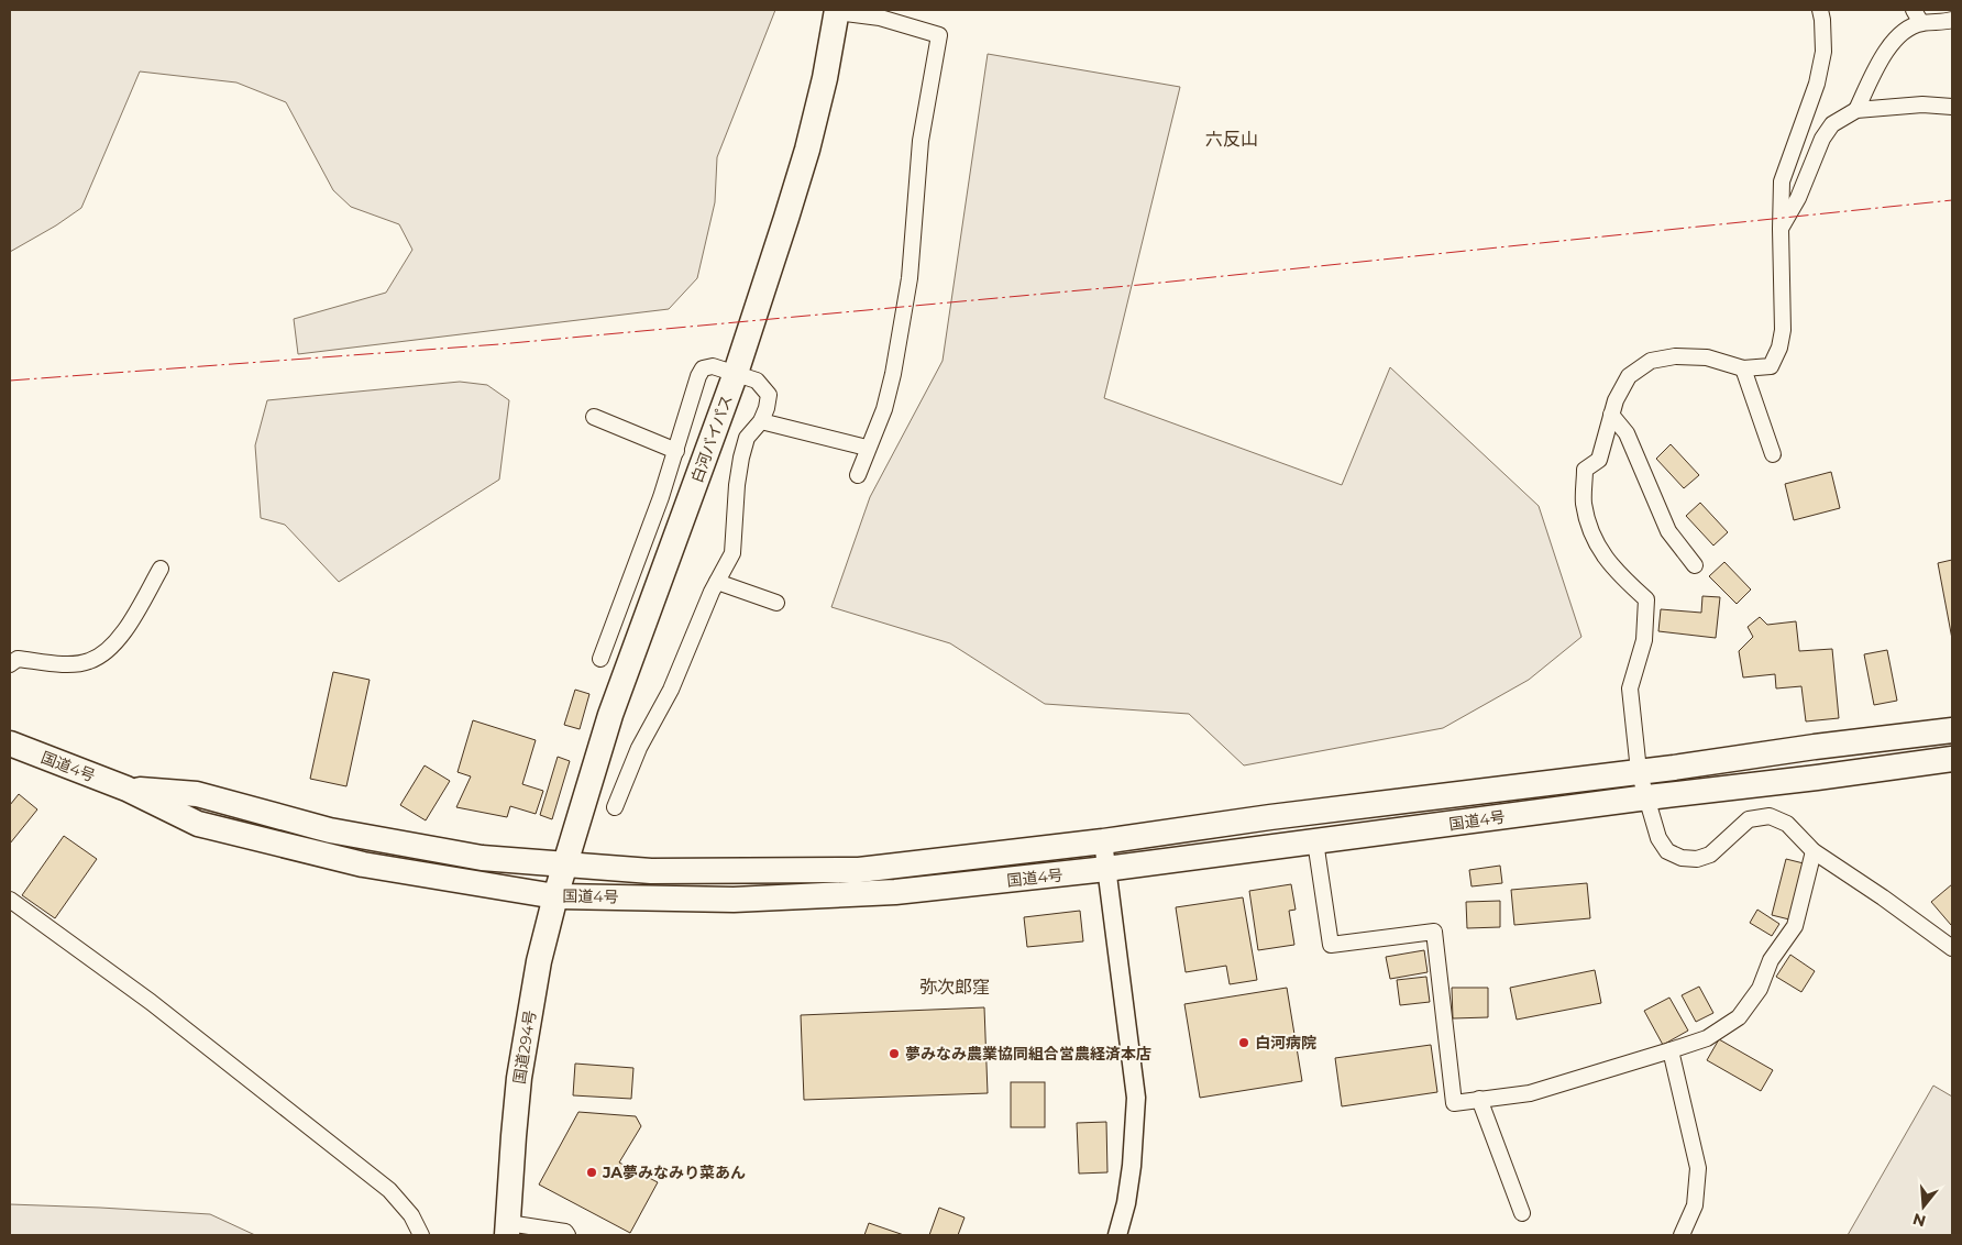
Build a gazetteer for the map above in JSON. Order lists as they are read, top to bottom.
{
  "streets": {
    "highway": ["白河バイパス", "国道4号", "国道294号"]
  },
  "crossings": [
    ["白河バイパス", "国道4号"],
    ["白河バイパス", "国道294号"],
    ["国道4号", "国道294号"]
  ],
  "districts": ["六反山", "弥次郎窪"],
  "places": ["白河病院", "夢みなみ農業協同組合営農経済本店", "JA夢みなみり菜あん"],
  "north": "bottom"
}
